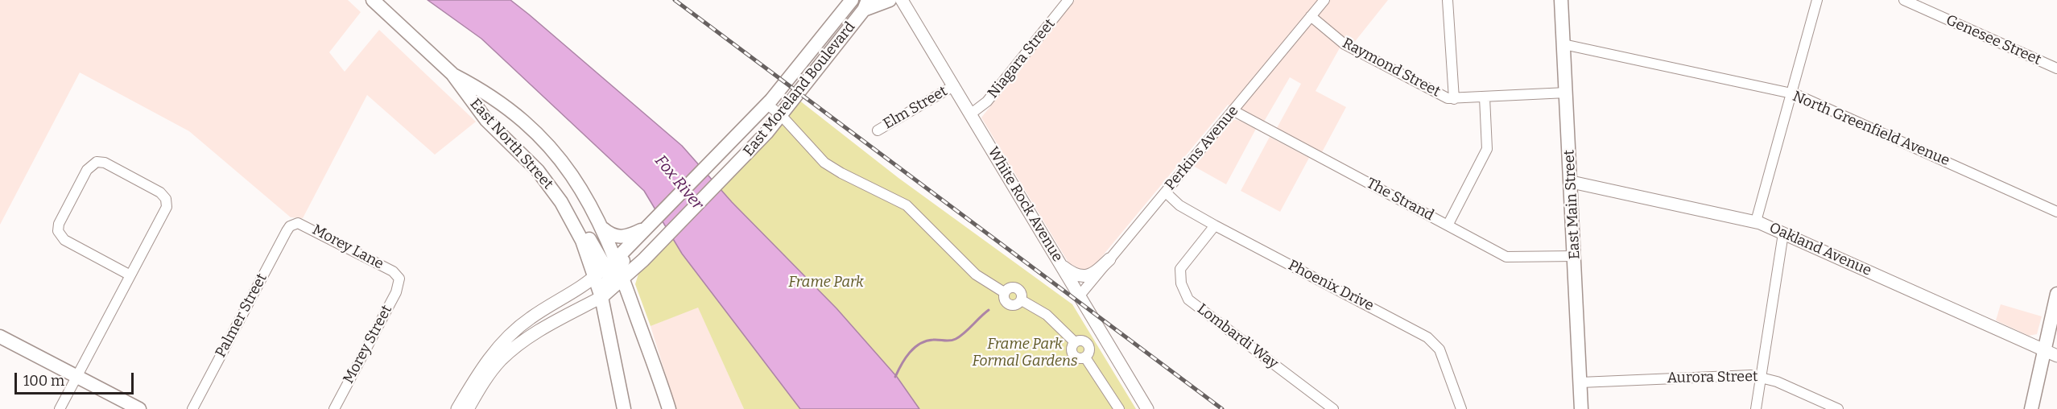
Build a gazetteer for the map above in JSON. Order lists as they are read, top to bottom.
{
  "streets": {
    "main road": ["East Moreland Boulevard", "East North Street", "East Main Street"],
    "street": [
      "Genesee Street",
      "Niagara Street",
      "Raymond Street",
      "Elm Street",
      "North Greenfield Avenue",
      "Perkins Avenue",
      "The Strand",
      "White Rock Avenue",
      "Morey Lane",
      "Oakland Avenue",
      "Phoenix Drive",
      "Palmer Street",
      "Lombardi Way",
      "Morey Street",
      "Aurora Street"
    ]
  },
  "crossings": [
    ["Niagara Street", "White Rock Avenue"],
    ["Raymond Street", "Perkins Avenue"],
    ["Raymond Street", "East Main Street"],
    ["East Moreland Boulevard", "East North Street"],
    ["Elm Street", "White Rock Avenue"],
    ["North Greenfield Avenue", "East Main Street"],
    ["Perkins Avenue", "The Strand"],
    ["Perkins Avenue", "White Rock Avenue"],
    ["Perkins Avenue", "Phoenix Drive"],
    ["The Strand", "East Main Street"],
    ["East Main Street", "Oakland Avenue"],
    ["East Main Street", "Aurora Street"],
    ["Morey Lane", "Palmer Street"],
    ["Morey Lane", "Morey Street"],
    ["Phoenix Drive", "Lombardi Way"]
  ],
  "water": ["Fox River"],
  "parks": ["Frame Park", "Frame Park Formal Gardens"],
  "scale_bar": "100 m"
}
